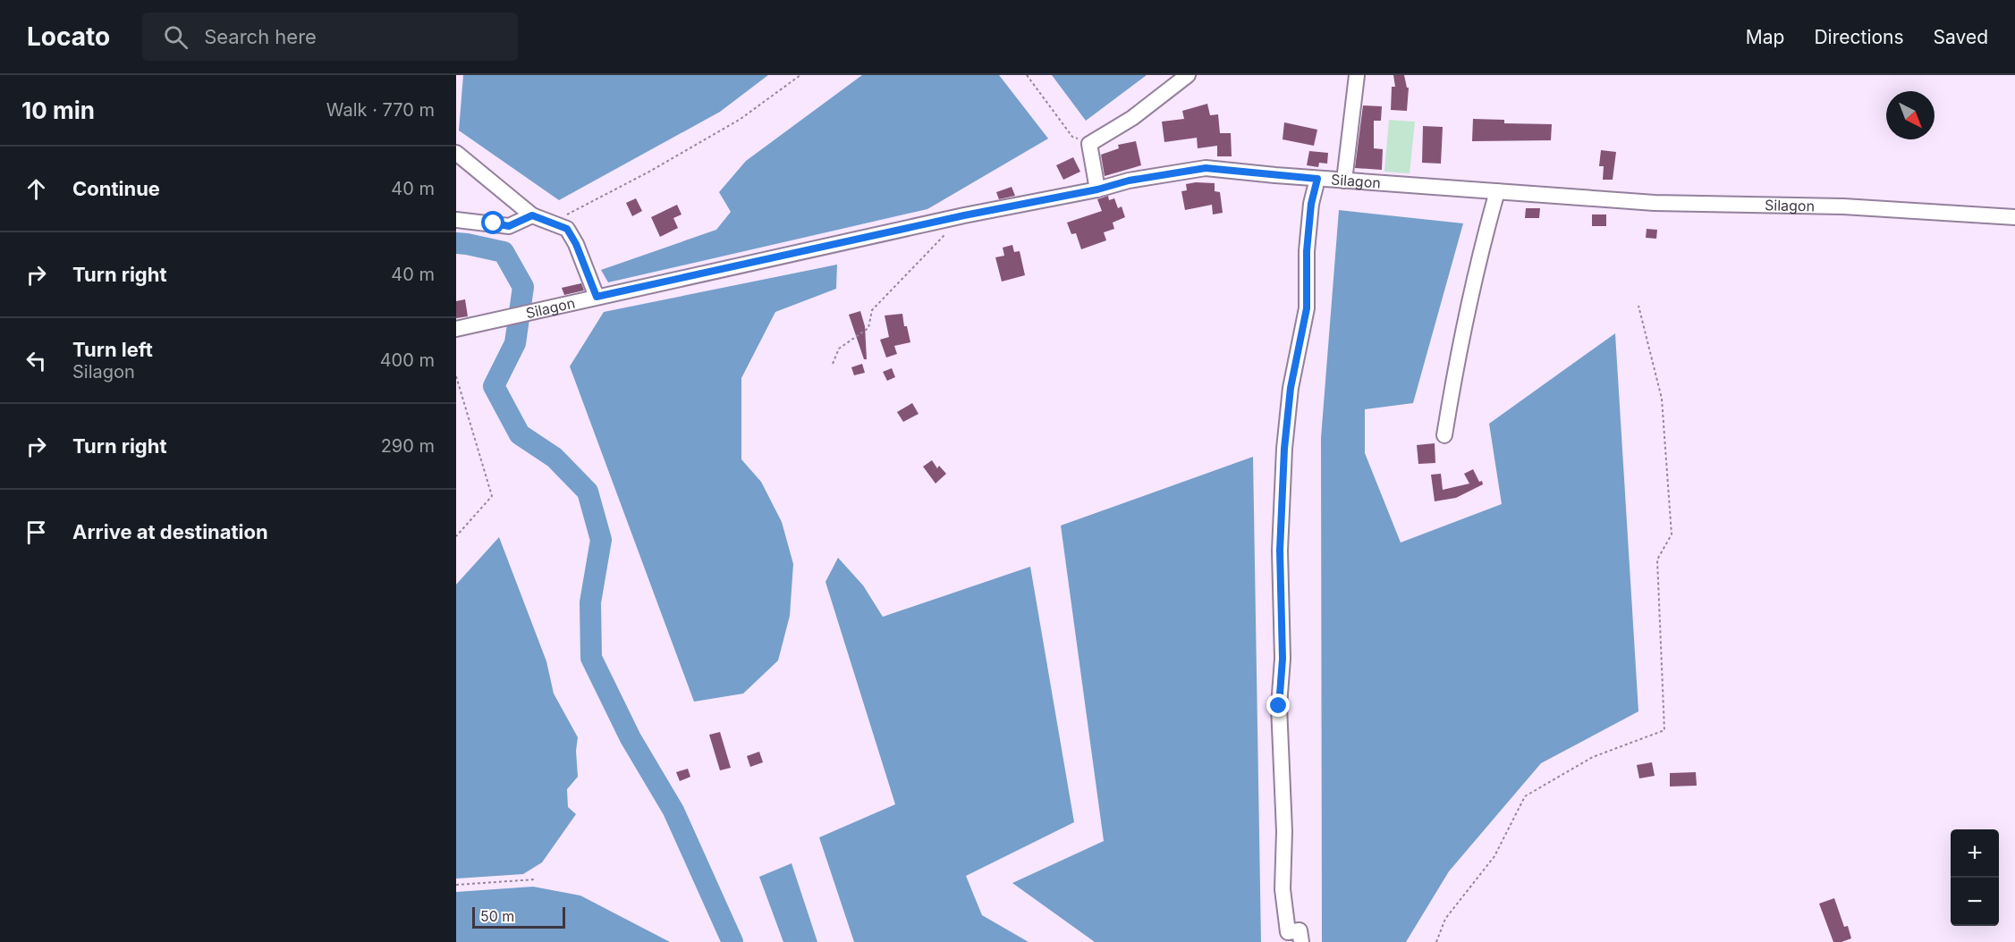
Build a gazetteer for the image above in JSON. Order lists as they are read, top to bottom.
{
  "streets": {
    "street": ["Silagon"]
  },
  "scale_bar": "50 m",
  "north": "bottom right",
  "page": {
    "header": "Locato",
    "search": "Search here",
    "nav": ["Map", "Directions", "Saved"],
    "heading": ["10 min", "Walk · 770 m"],
    "list": [
      ["Continue", "40 m"],
      ["Turn right", "40 m"],
      ["Turn left", "Silagon", "400 m"],
      ["Turn right", "290 m"],
      "Arrive at destination"
    ],
    "map_buttons": ["+", "−"],
    "scale": "50 m"
  }
}
